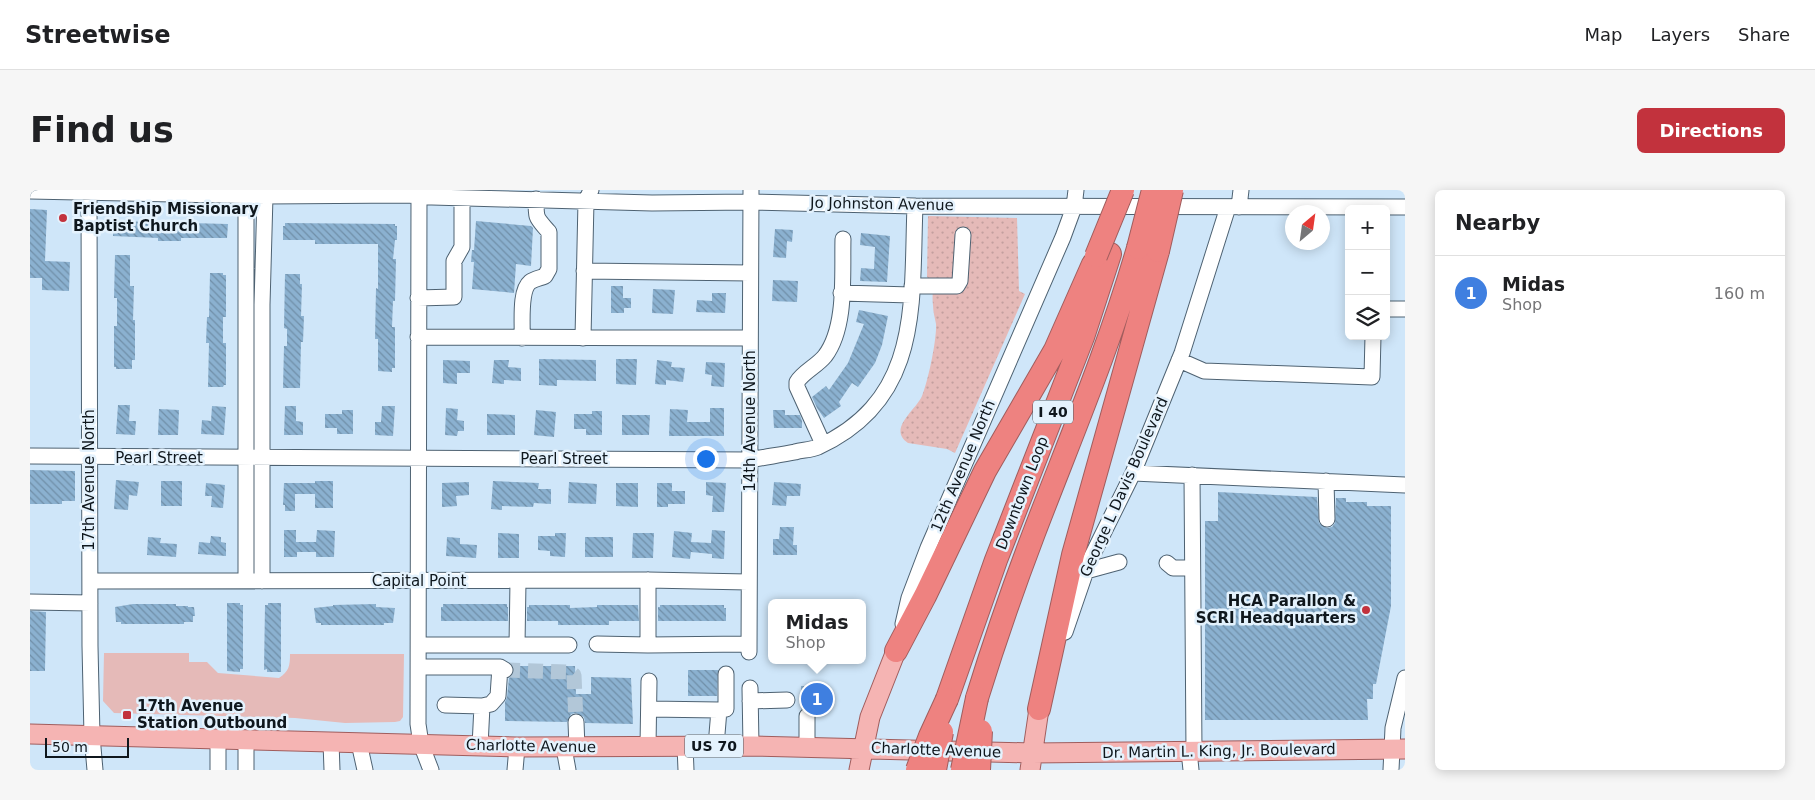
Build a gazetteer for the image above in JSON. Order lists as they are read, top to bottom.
{
  "streets": {
    "highway": ["I 40", "Downtown Loop"],
    "main road": [
      "12th Avenue North",
      "George L Davis Boulevard",
      "Charlotte Avenue",
      "US 70",
      "Dr. Martin L. King, Jr. Boulevard"
    ],
    "street": [
      "Jo Johnston Avenue",
      "14th Avenue North",
      "Pearl Street",
      "17th Avenue North",
      "Capital Point"
    ]
  },
  "crossings": [
    ["Jo Johnston Avenue", "14th Avenue North"],
    ["Jo Johnston Avenue", "Pearl Street"],
    ["Jo Johnston Avenue", "12th Avenue North"],
    ["Jo Johnston Avenue", "17th Avenue North"],
    ["Jo Johnston Avenue", "George L Davis Boulevard"],
    ["14th Avenue North", "Pearl Street"],
    ["14th Avenue North", "Capital Point"],
    ["Pearl Street", "17th Avenue North"],
    ["12th Avenue North", "Charlotte Avenue"],
    ["17th Avenue North", "Capital Point"],
    ["17th Avenue North", "Charlotte Avenue"],
    ["George L Davis Boulevard", "Charlotte Avenue"],
    ["George L Davis Boulevard", "Dr. Martin L. King, Jr. Boulevard"],
    ["Charlotte Avenue", "Dr. Martin L. King, Jr. Boulevard"]
  ],
  "places": {
    "other": ["Friendship Missionary Baptist Church", "HCA Parallon & SCRI Headquarters"],
    "transit": ["17th Avenue Station Outbound"]
  },
  "scale_bar": "50 m",
  "north": "top right",
  "page": {
    "header": "Streetwise",
    "nav": ["Map", "Layers", "Share"],
    "buttons": "Directions",
    "title": "Find us",
    "heading": "Nearby",
    "map_buttons": ["+", "−"],
    "list": [
      {
        "mark": "1",
        "name": "Midas",
        "note": "Shop",
        "value": "160 m"
      }
    ],
    "popup": ["Midas", "Shop"],
    "pins": "1",
    "scale": "50 m"
  }
}
